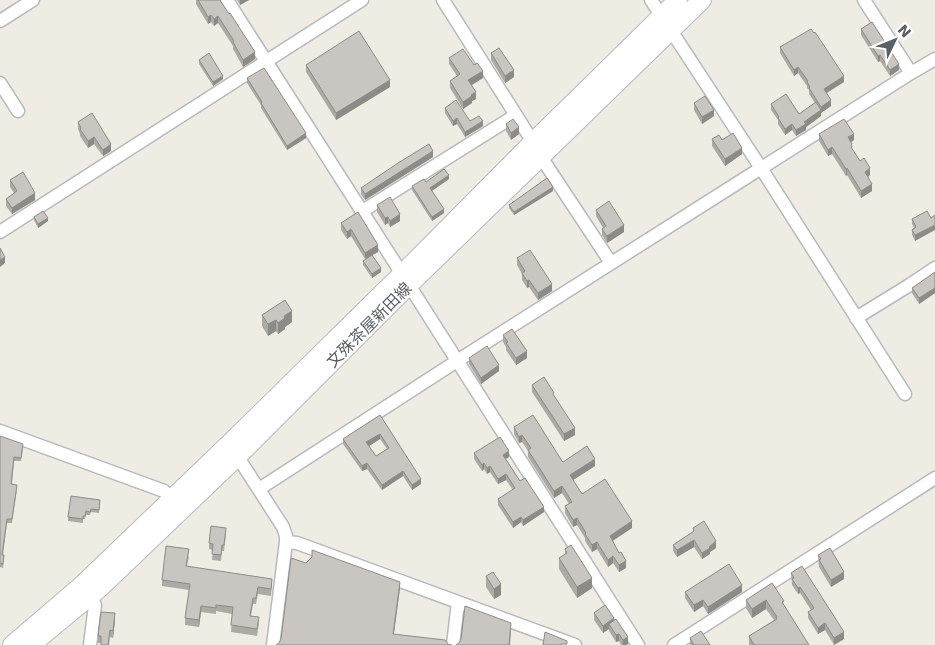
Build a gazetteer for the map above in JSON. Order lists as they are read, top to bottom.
{
  "streets": {
    "main road": ["文殊茶屋新田線"]
  },
  "north": "top right"
}
